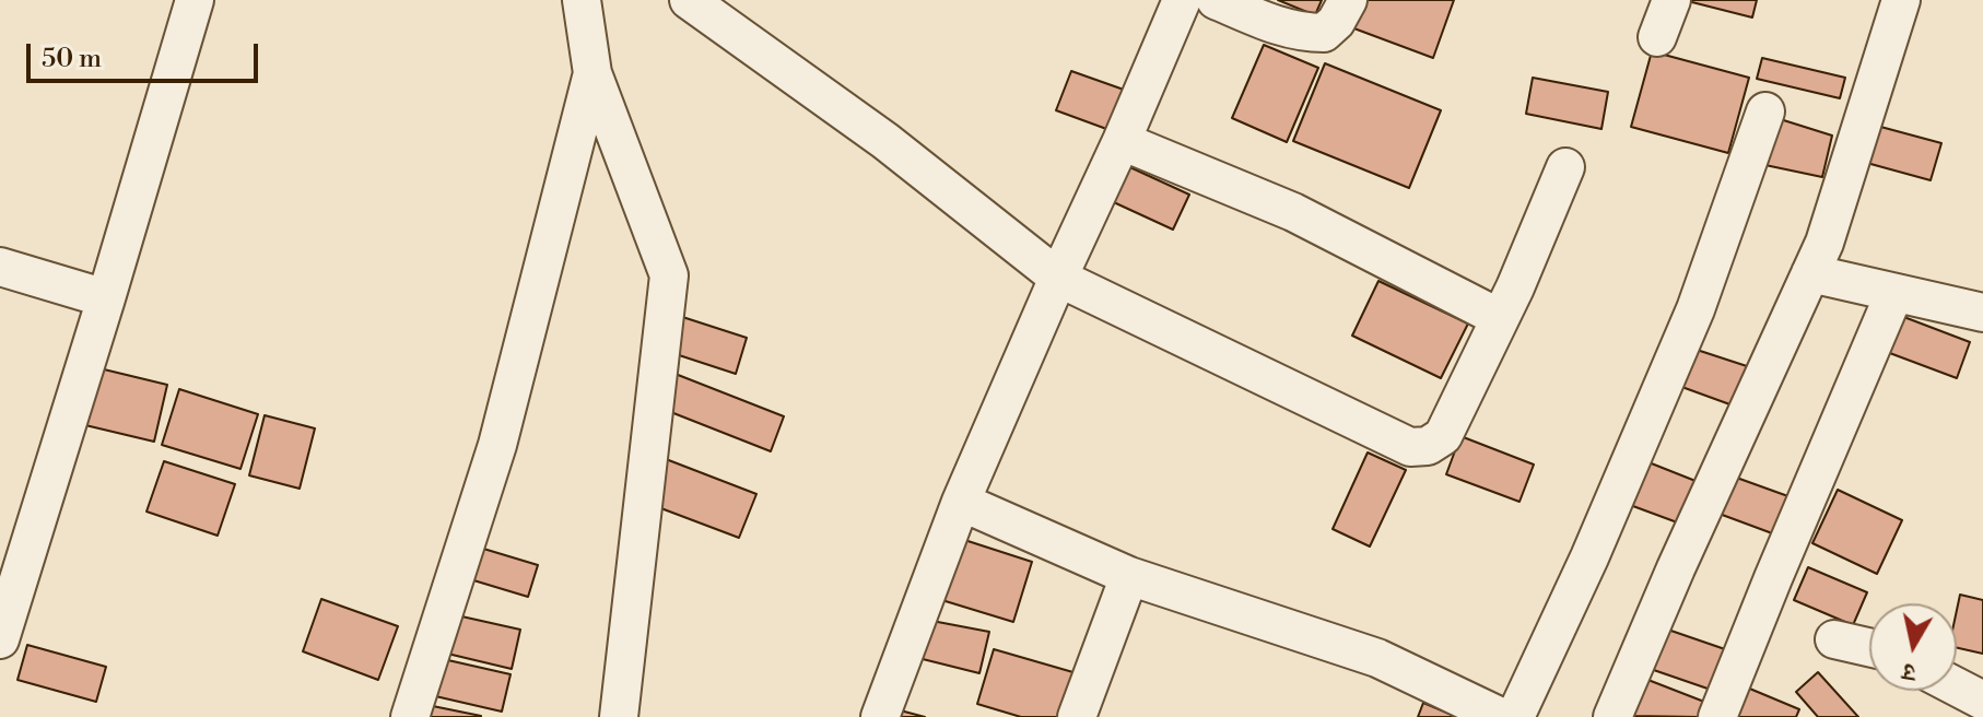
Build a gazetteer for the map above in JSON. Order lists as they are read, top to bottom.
{
  "scale_bar": "50 m",
  "north": "bottom"
}
